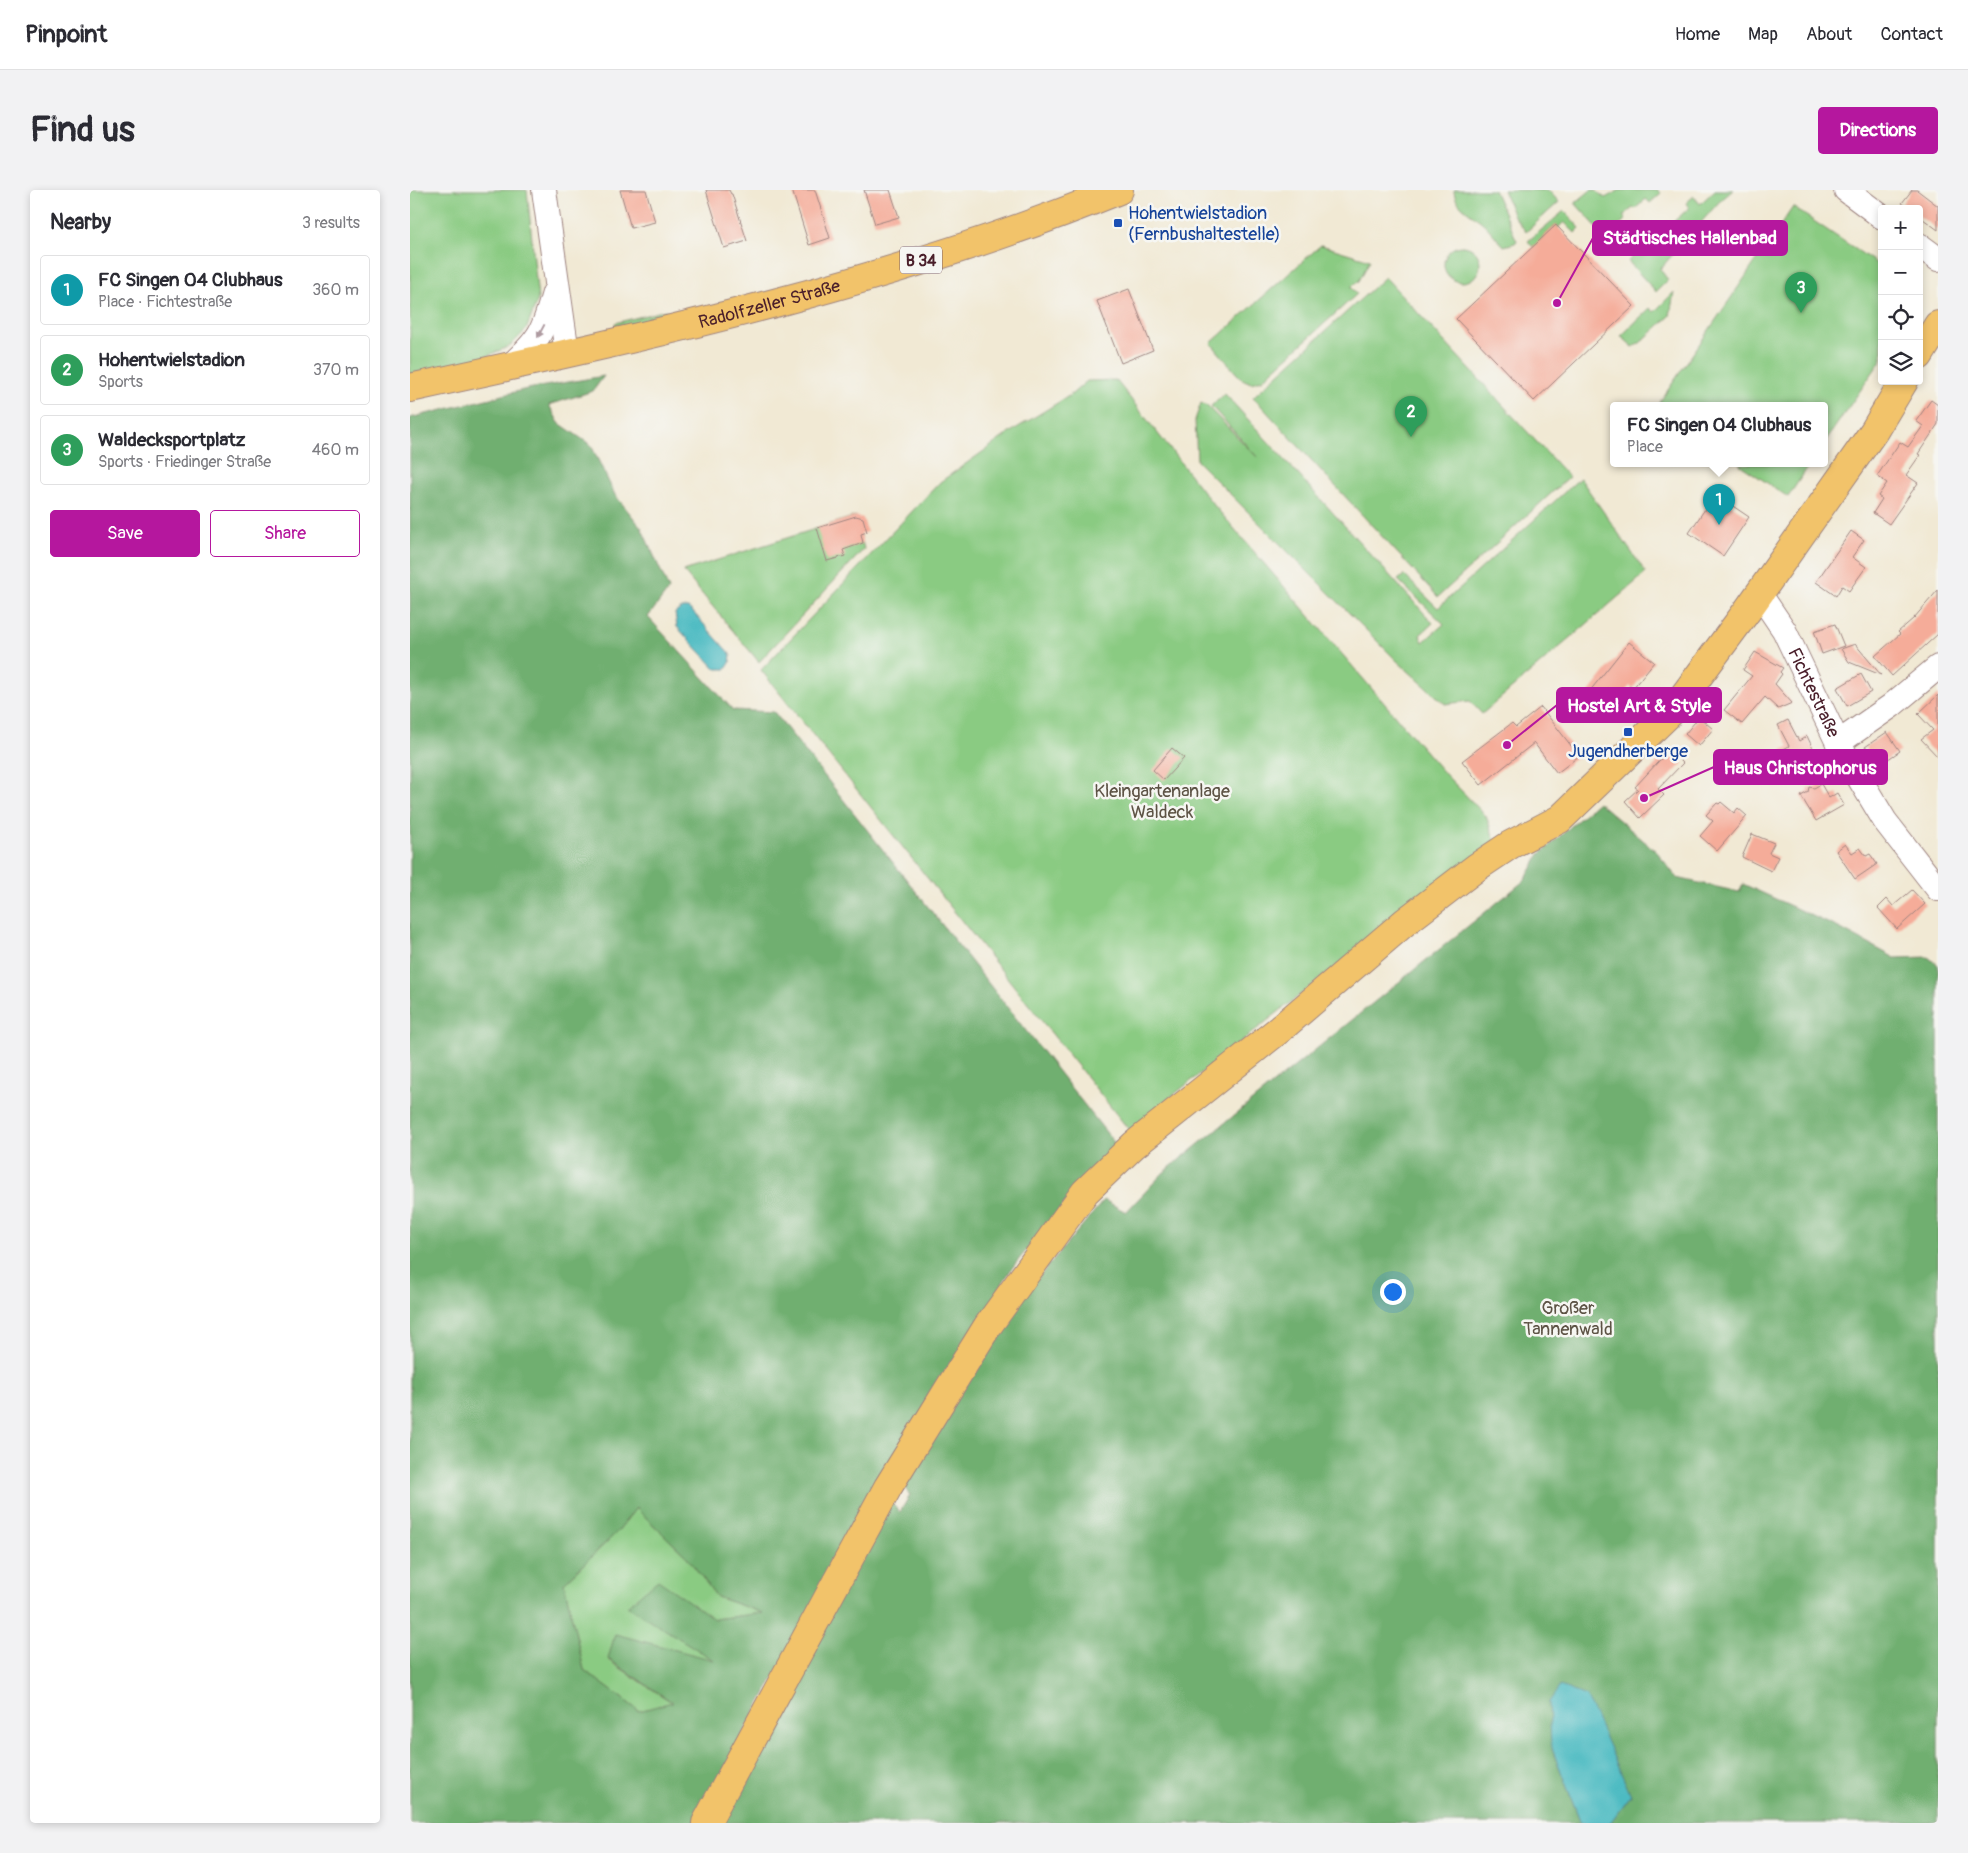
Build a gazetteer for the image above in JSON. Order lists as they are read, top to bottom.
{
  "streets": {
    "main road": ["B 34", "Radolfzeller Straße"],
    "street": ["Fichtestraße"]
  },
  "parks": ["Kleingartenanlage Waldeck", "Großer Tannenwald"],
  "places": {
    "transit": ["Hohentwielstadion (Fernbushaltestelle)", "Jugendherberge"],
    "other": ["Städtisches Hallenbad", "Hostel Art & Style", "Haus Christophorus"]
  },
  "page": {
    "header": "Pinpoint",
    "nav": [
      "Home",
      "Map",
      "About",
      "Contact"
    ],
    "buttons": [
      "Directions",
      ["Save", "Share"]
    ],
    "title": "Find us",
    "heading": ["Nearby", "3 results"],
    "map_buttons": ["+", "−"],
    "list": [
      {
        "mark": "1",
        "name": "FC Singen 04 Clubhaus",
        "note": "Place · Fichtestraße",
        "value": "360 m"
      },
      {
        "mark": "2",
        "name": "Hohentwielstadion",
        "note": "Sports",
        "value": "370 m"
      },
      {
        "mark": "3",
        "name": "Waldecksportplatz",
        "note": "Sports · Friedinger Straße",
        "value": "460 m"
      }
    ],
    "pins": ["3", "2", "1"],
    "popup": ["FC Singen 04 Clubhaus", "Place"]
  }
}
